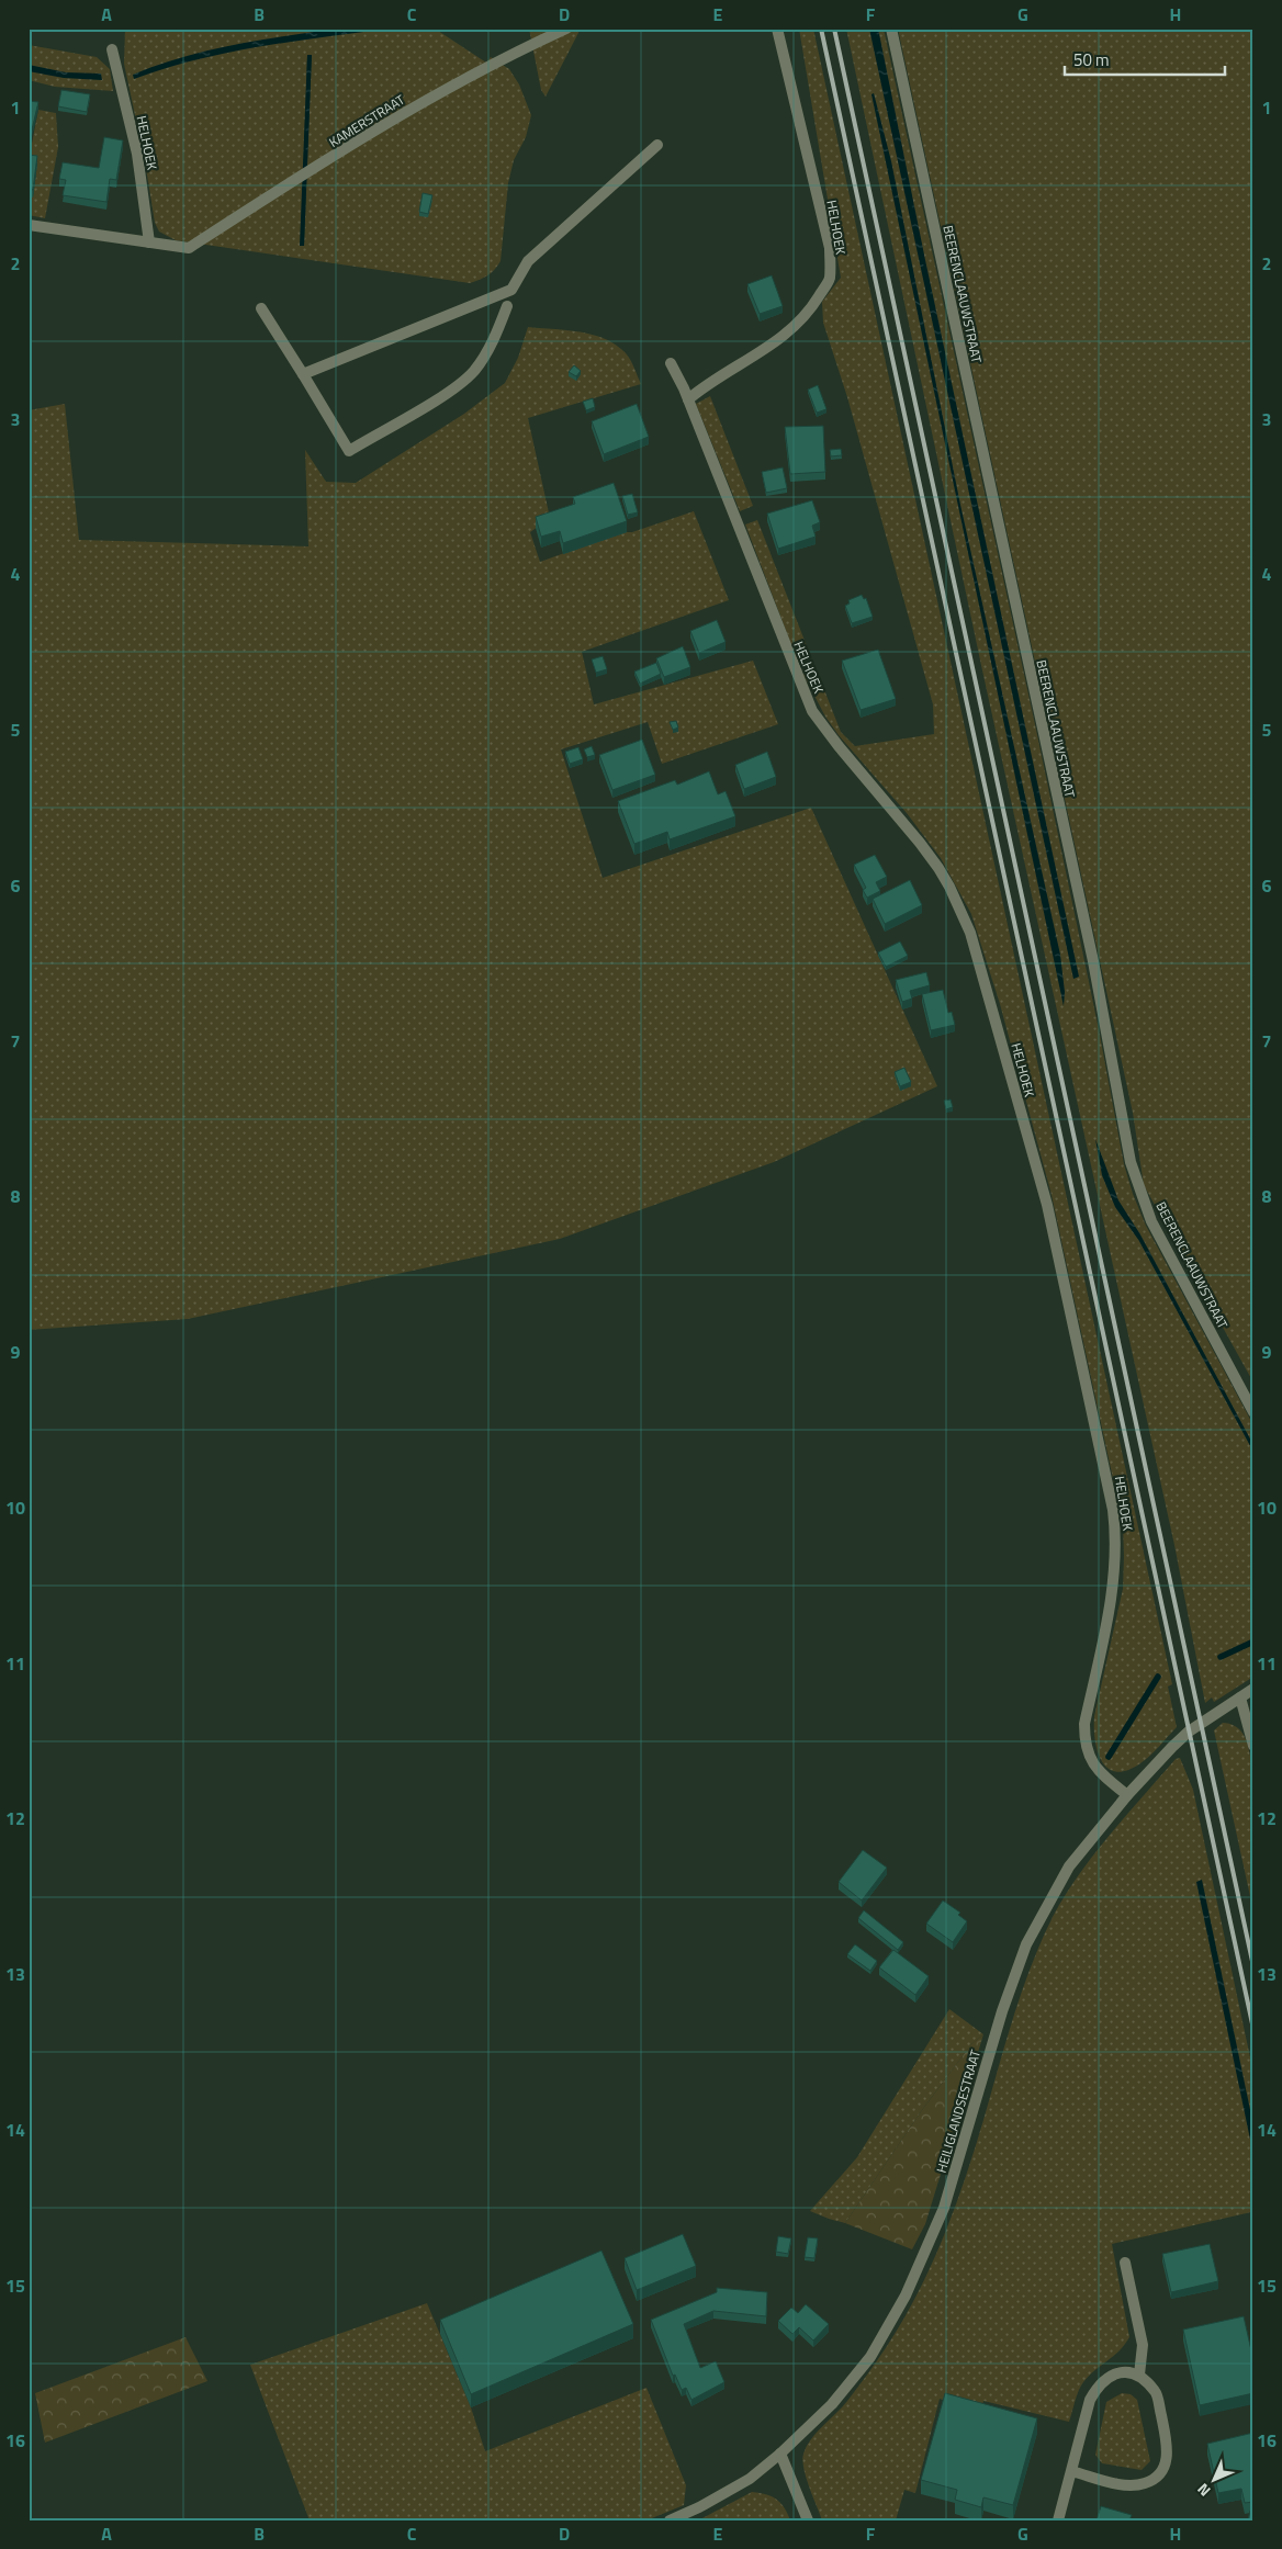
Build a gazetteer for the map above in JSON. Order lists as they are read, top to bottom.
{
  "streets": {
    "street": [
      "KAMERSTRAAT",
      "HELHOEK",
      "BEERENCLAAUWSTRAAT",
      "HEILIGLANDSESTRAAT"
    ]
  },
  "crossings": [
    ["KAMERSTRAAT", "HELHOEK"],
    ["HELHOEK", "HEILIGLANDSESTRAAT"]
  ],
  "scale_bar": "50 m",
  "north": "bottom left",
  "grid": {
    "columns": [
      "A",
      "B",
      "C",
      "D",
      "E",
      "F",
      "G",
      "H"
    ],
    "rows": [
      "1",
      "2",
      "3",
      "4",
      "5",
      "6",
      "7",
      "8",
      "9",
      "10",
      "11",
      "12",
      "13",
      "14",
      "15",
      "16"
    ]
  }
}
